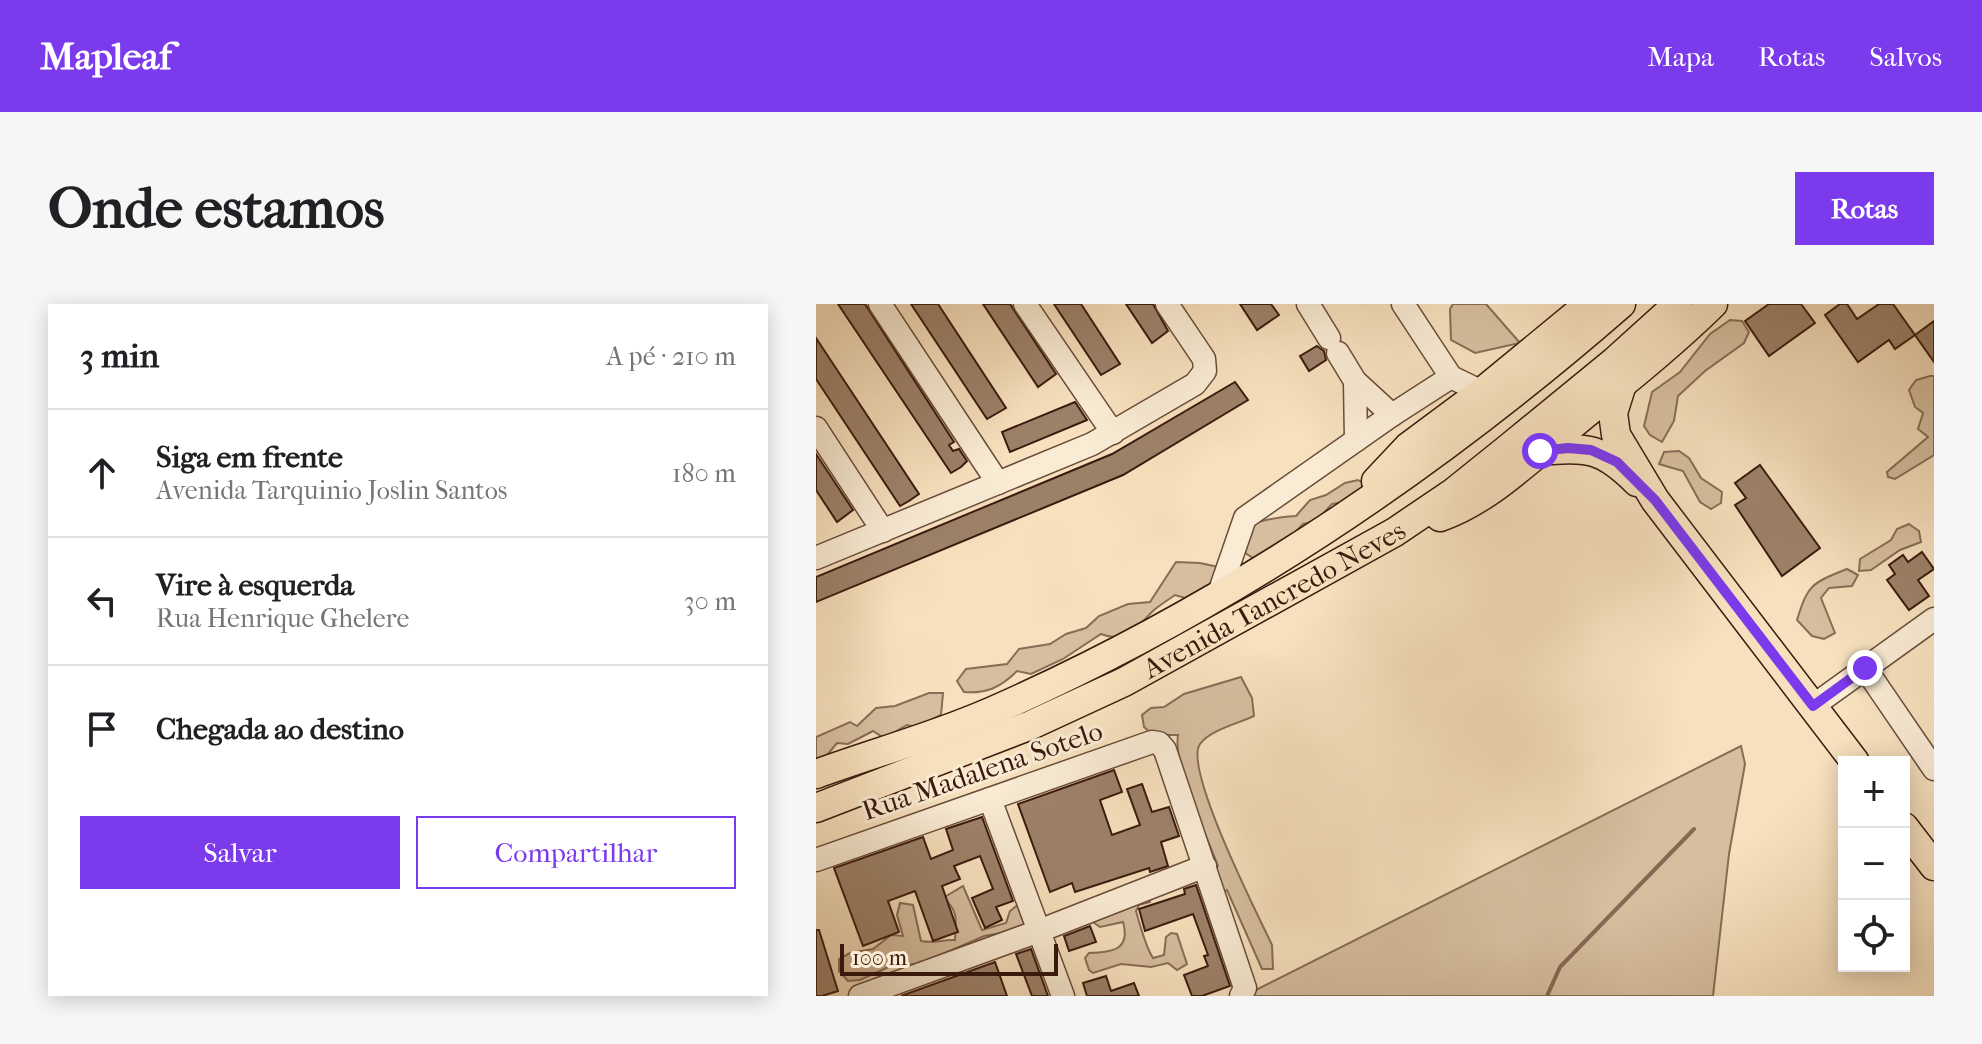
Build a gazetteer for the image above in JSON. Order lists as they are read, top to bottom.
{
  "streets": {
    "main road": ["Avenida Tancredo Neves"],
    "street": ["Rua Madalena Sotelo"]
  },
  "scale_bar": "100 m",
  "page": {
    "header": "Mapleaf",
    "nav": ["Mapa", "Rotas", "Salvos"],
    "buttons": [
      "Rotas",
      ["Salvar", "Compartilhar"]
    ],
    "title": "Onde estamos",
    "heading": ["3 min", "A pé · 210 m"],
    "list": [
      ["Siga em frente", "Avenida Tarquinio Joslin Santos", "180 m"],
      ["Vire à esquerda", "Rua Henrique Ghelere", "30 m"],
      "Chegada ao destino"
    ],
    "map_buttons": ["+", "−"],
    "scale": "100 m"
  }
}
